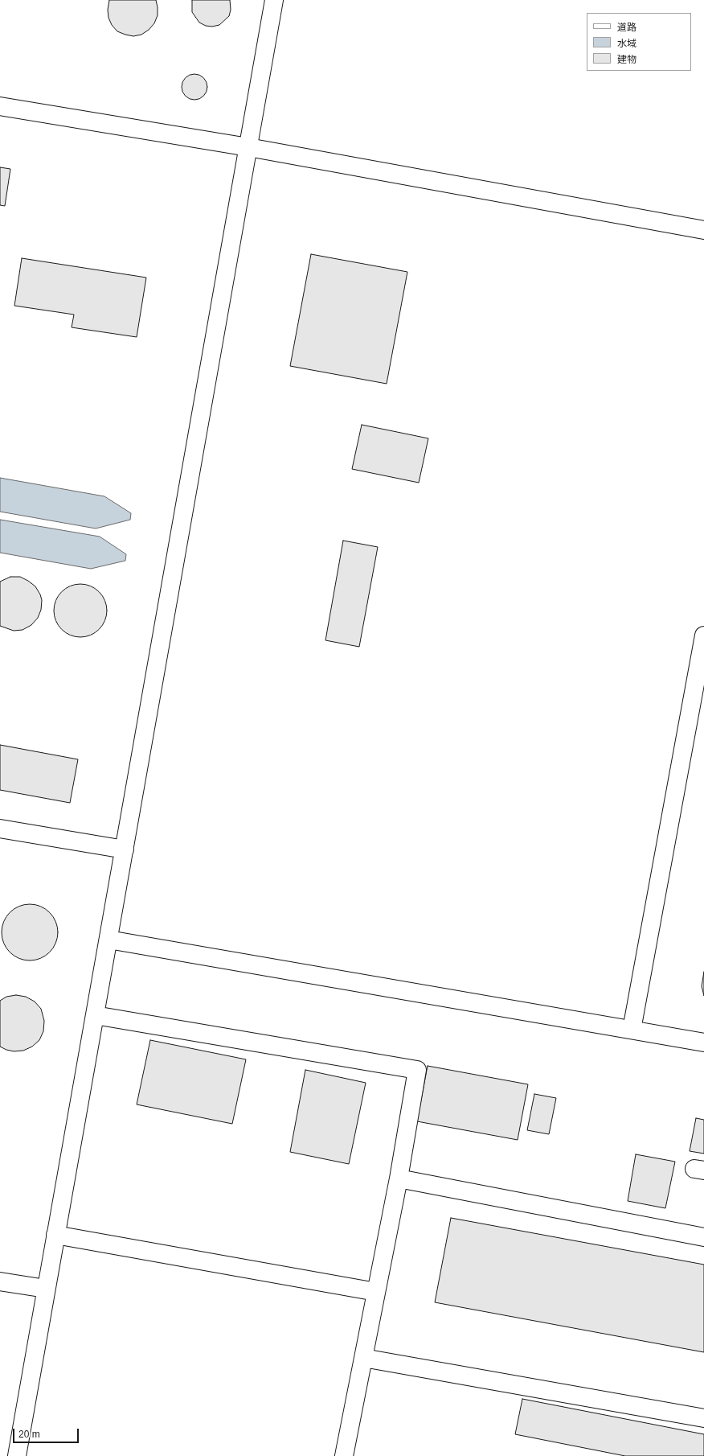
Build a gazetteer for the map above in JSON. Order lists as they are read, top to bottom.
{
  "legend": ["道路", "水域", "建物"],
  "scale_bar": "20 m"
}
